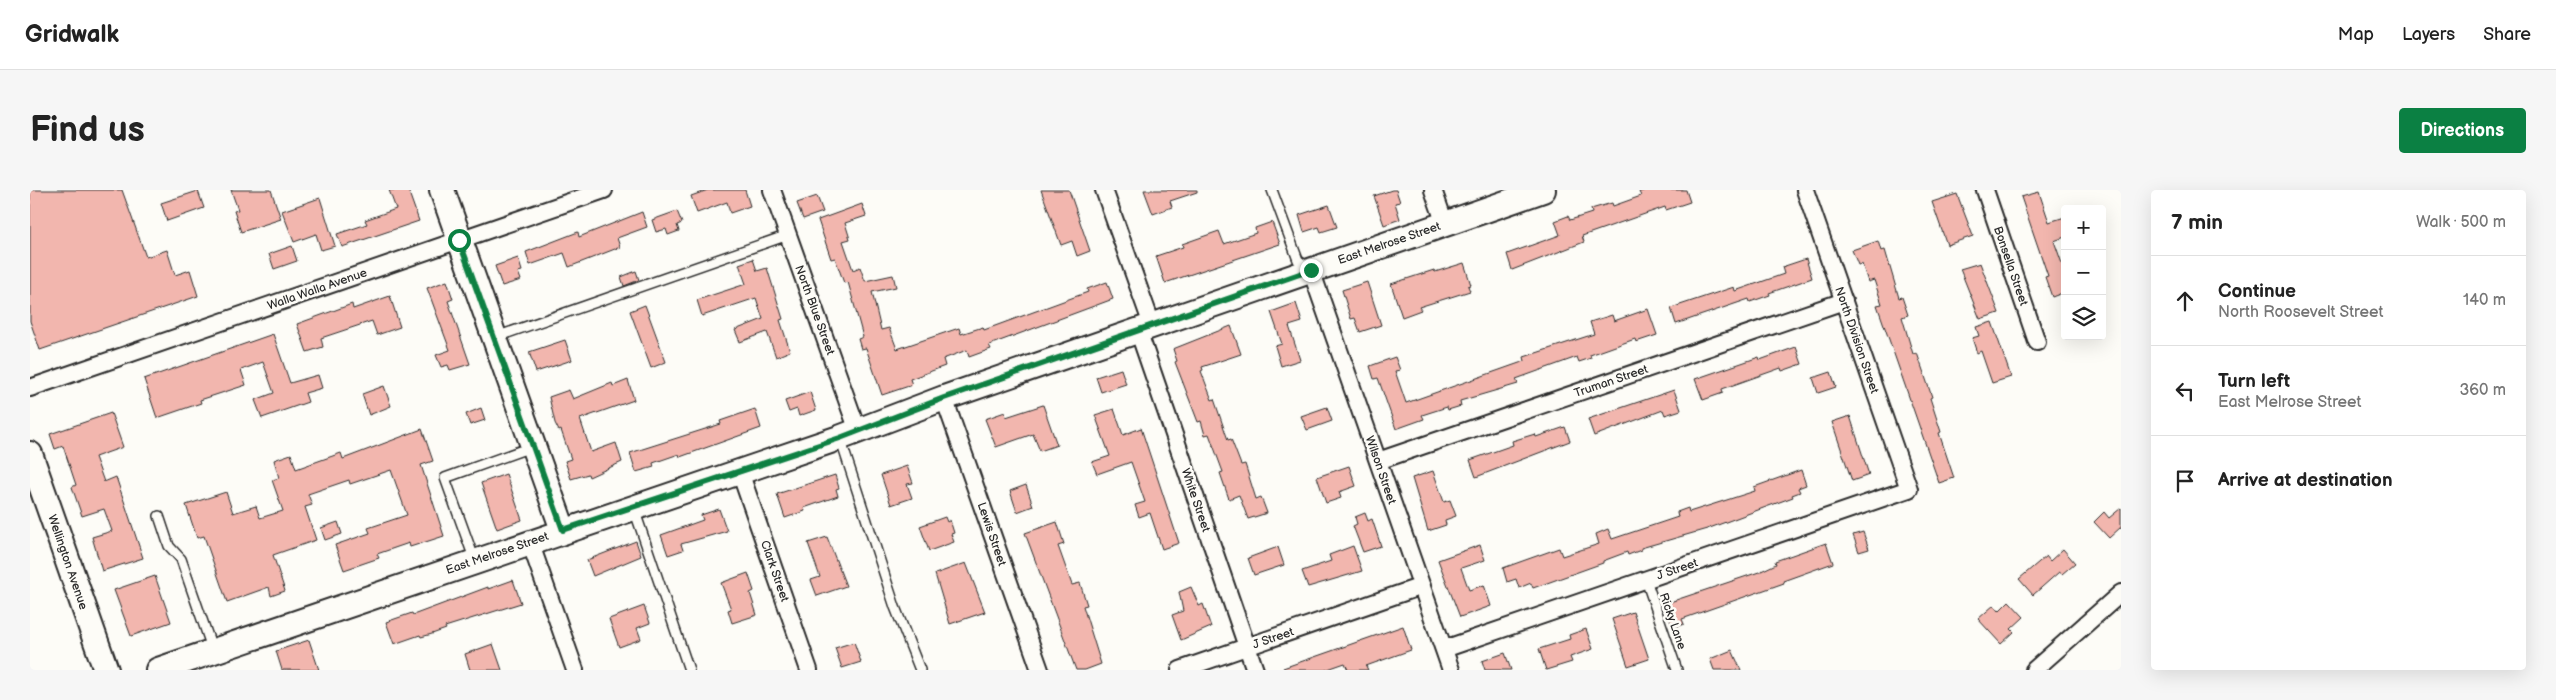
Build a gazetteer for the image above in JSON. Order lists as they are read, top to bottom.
{
  "streets": {
    "main road": ["East Melrose Street", "Wellington Avenue"],
    "street": [
      "Bonsella Street",
      "Walla Walla Avenue",
      "North Blue Street",
      "North Division Street",
      "Truman Street",
      "Wilson Street",
      "White Street",
      "Lewis Street",
      "J Street",
      "Clark Street"
    ],
    "lane": ["Ricky Lane"]
  },
  "crossings": [
    ["East Melrose Street", "North Blue Street"],
    ["East Melrose Street", "Wilson Street"],
    ["East Melrose Street", "White Street"],
    ["East Melrose Street", "Lewis Street"],
    ["East Melrose Street", "Clark Street"],
    ["North Division Street", "Truman Street"],
    ["North Division Street", "J Street"],
    ["Truman Street", "Wilson Street"],
    ["Wilson Street", "J Street"],
    ["White Street", "J Street"],
    ["J Street", "Ricky Lane"]
  ],
  "page": {
    "header": "Gridwalk",
    "nav": ["Map", "Layers", "Share"],
    "buttons": "Directions",
    "title": "Find us",
    "heading": ["7 min", "Walk · 500 m"],
    "map_buttons": ["+", "−"],
    "list": [
      ["Continue", "North Roosevelt Street", "140 m"],
      ["Turn left", "East Melrose Street", "360 m"],
      "Arrive at destination"
    ]
  }
}
